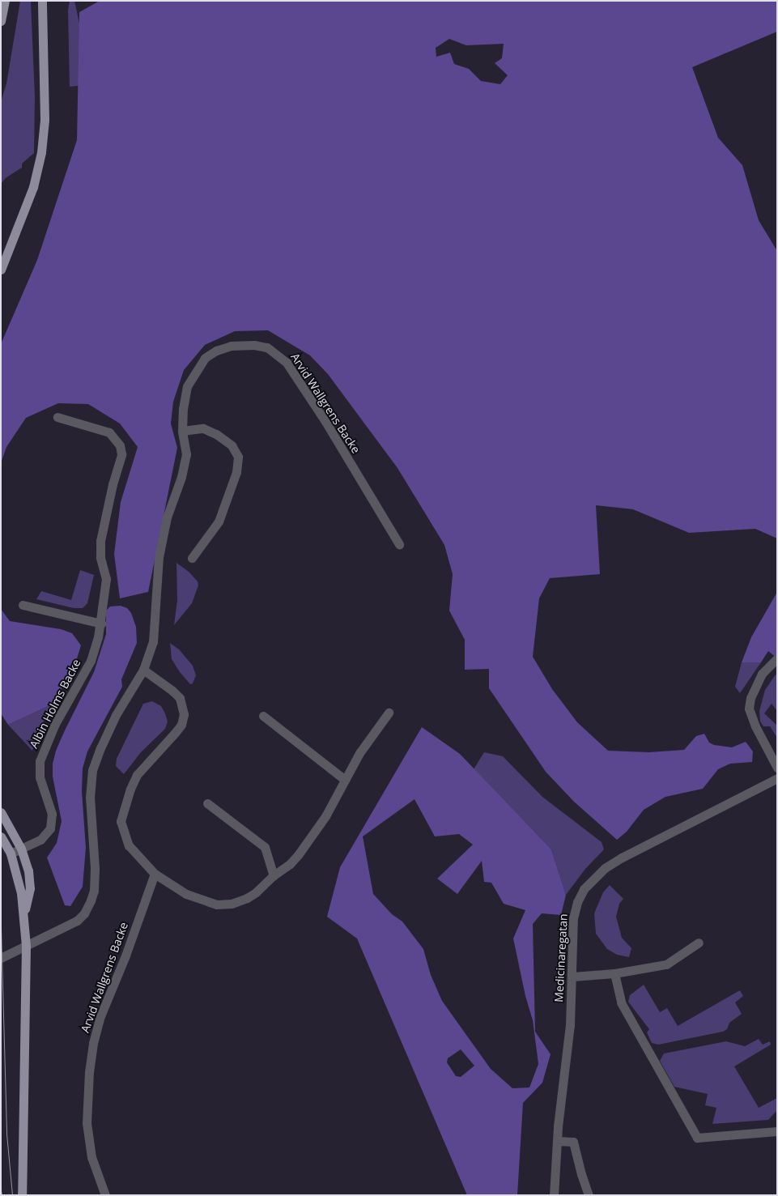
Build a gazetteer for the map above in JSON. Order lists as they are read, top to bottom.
{
  "streets": {
    "street": ["Arvid Wallgrens Backe", "Albin Holms Backe", "Medicinaregatan"]
  }
}
